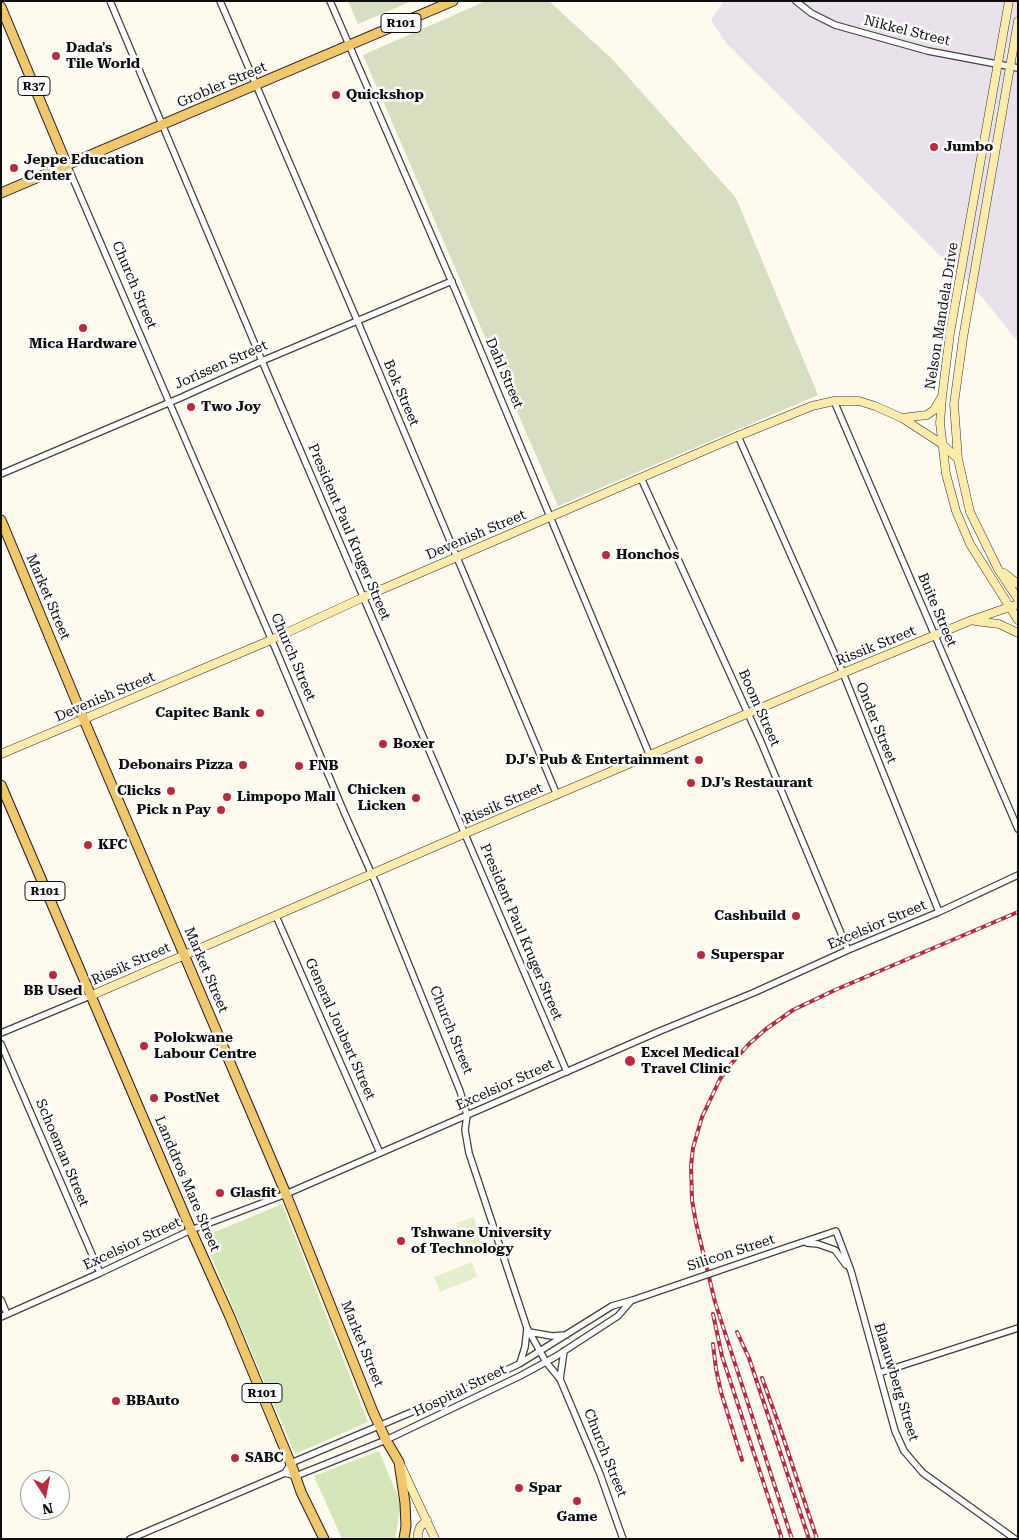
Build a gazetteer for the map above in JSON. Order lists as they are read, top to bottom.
{
  "streets": {
    "main road": [
      "R101",
      "Grobler Street",
      "R37",
      "Church Street",
      "Nelson Mandela Drive",
      "Devenish Street",
      "Market Street",
      "Rissik Street",
      "Landdros Mare Street"
    ],
    "street": [
      "Nikkel Street",
      "Jorissen Street",
      "Dahl Street",
      "Bok Street",
      "President Paul Kruger Street",
      "Buite Street",
      "Boom Street",
      "Onder Street",
      "Excelsior Street",
      "General Joubert Street",
      "Schoeman Street",
      "Silicon Street",
      "Blaauwberg Street",
      "Hospital Street"
    ]
  },
  "crossings": [
    ["Nikkel Street", "Nelson Mandela Drive"],
    ["Grobler Street", "Church Street"],
    ["Grobler Street", "Dahl Street"],
    ["Grobler Street", "Bok Street"],
    ["Grobler Street", "President Paul Kruger Street"],
    ["Church Street", "Jorissen Street"],
    ["Church Street", "Devenish Street"],
    ["Church Street", "Rissik Street"],
    ["Church Street", "Excelsior Street"],
    ["Church Street", "Hospital Street"],
    ["Nelson Mandela Drive", "Devenish Street"],
    ["Nelson Mandela Drive", "Rissik Street"],
    ["Jorissen Street", "Dahl Street"],
    ["Jorissen Street", "Bok Street"],
    ["Jorissen Street", "President Paul Kruger Street"],
    ["Dahl Street", "Devenish Street"],
    ["Dahl Street", "Rissik Street"],
    ["Bok Street", "Devenish Street"],
    ["Bok Street", "Rissik Street"],
    ["President Paul Kruger Street", "Devenish Street"],
    ["President Paul Kruger Street", "Rissik Street"],
    ["President Paul Kruger Street", "Excelsior Street"],
    ["Devenish Street", "Market Street"],
    ["Devenish Street", "Buite Street"],
    ["Devenish Street", "Boom Street"],
    ["Devenish Street", "Onder Street"],
    ["Market Street", "Rissik Street"],
    ["Market Street", "Excelsior Street"],
    ["Market Street", "Hospital Street"],
    ["Buite Street", "Rissik Street"],
    ["Rissik Street", "Boom Street"],
    ["Rissik Street", "Onder Street"],
    ["Rissik Street", "General Joubert Street"],
    ["Rissik Street", "Landdros Mare Street"],
    ["Boom Street", "Excelsior Street"],
    ["Onder Street", "Excelsior Street"],
    ["Excelsior Street", "General Joubert Street"],
    ["Excelsior Street", "Schoeman Street"],
    ["Excelsior Street", "Landdros Mare Street"],
    ["Landdros Mare Street", "Hospital Street"],
    ["Silicon Street", "Blaauwberg Street"],
    ["Silicon Street", "Hospital Street"]
  ],
  "places": [
    "Dada's Tile World",
    "Quickshop",
    "Jumbo",
    "Jeppe Education Center",
    "Mica Hardware",
    "Two Joy",
    "Honchos",
    "Capitec Bank",
    "Boxer",
    "DJ's Pub & Entertainment",
    "Debonairs Pizza",
    "FNB",
    "DJ's Restaurant",
    "Clicks",
    "Limpopo Mall",
    "Chicken Licken",
    "Pick n Pay",
    "KFC",
    "Cashbuild",
    "Superspar",
    "BB Used",
    "Polokwane Labour Centre",
    "Excel Medical Travel Clinic",
    "PostNet",
    "Glasfit",
    "Tshwane University of Technology",
    "BBAuto",
    "SABC",
    "Spar",
    "Game"
  ],
  "north": "bottom"
}
